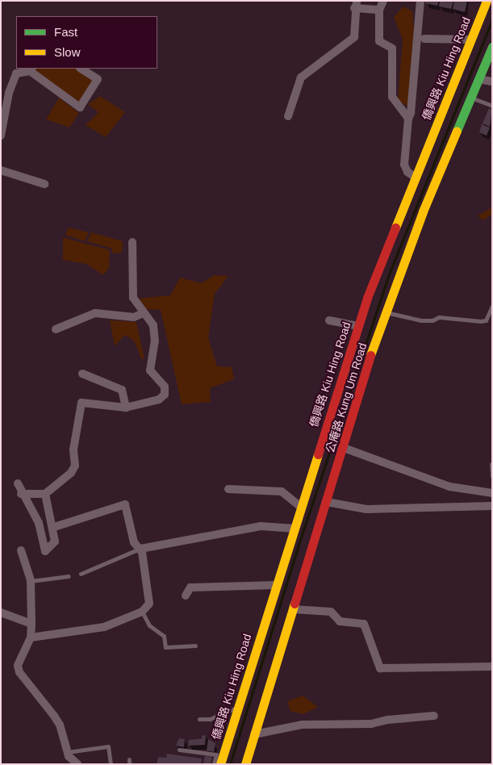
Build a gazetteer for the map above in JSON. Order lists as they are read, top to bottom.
{
  "streets": {
    "street": ["僑興路 Kiu Hing Road", "公庵路 Kung Um Road"]
  },
  "legend": ["Fast", "Slow"]
}
